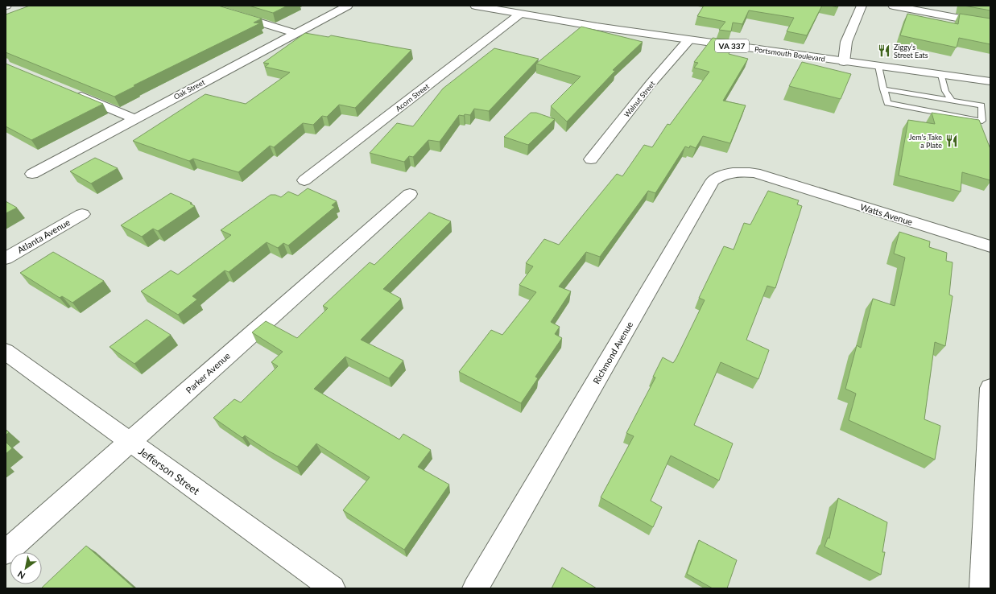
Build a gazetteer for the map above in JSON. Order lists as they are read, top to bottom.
{
  "streets": {
    "street": [
      "VA 337",
      "Portsmouth Boulevard",
      "Oak Street",
      "Acorn Street",
      "Walnut Street",
      "Watts Avenue",
      "Atlanta Avenue",
      "Richmond Avenue",
      "Parker Avenue",
      "Jefferson Street"
    ]
  },
  "crossings": [
    ["Portsmouth Boulevard", "Acorn Street"],
    ["Portsmouth Boulevard", "Walnut Street"],
    ["Watts Avenue", "Richmond Avenue"],
    ["Parker Avenue", "Jefferson Street"]
  ],
  "places": {
    "restaurant": ["Ziggy’s Street Eats", "Jem's Take a Plate"]
  },
  "north": "bottom left"
}
